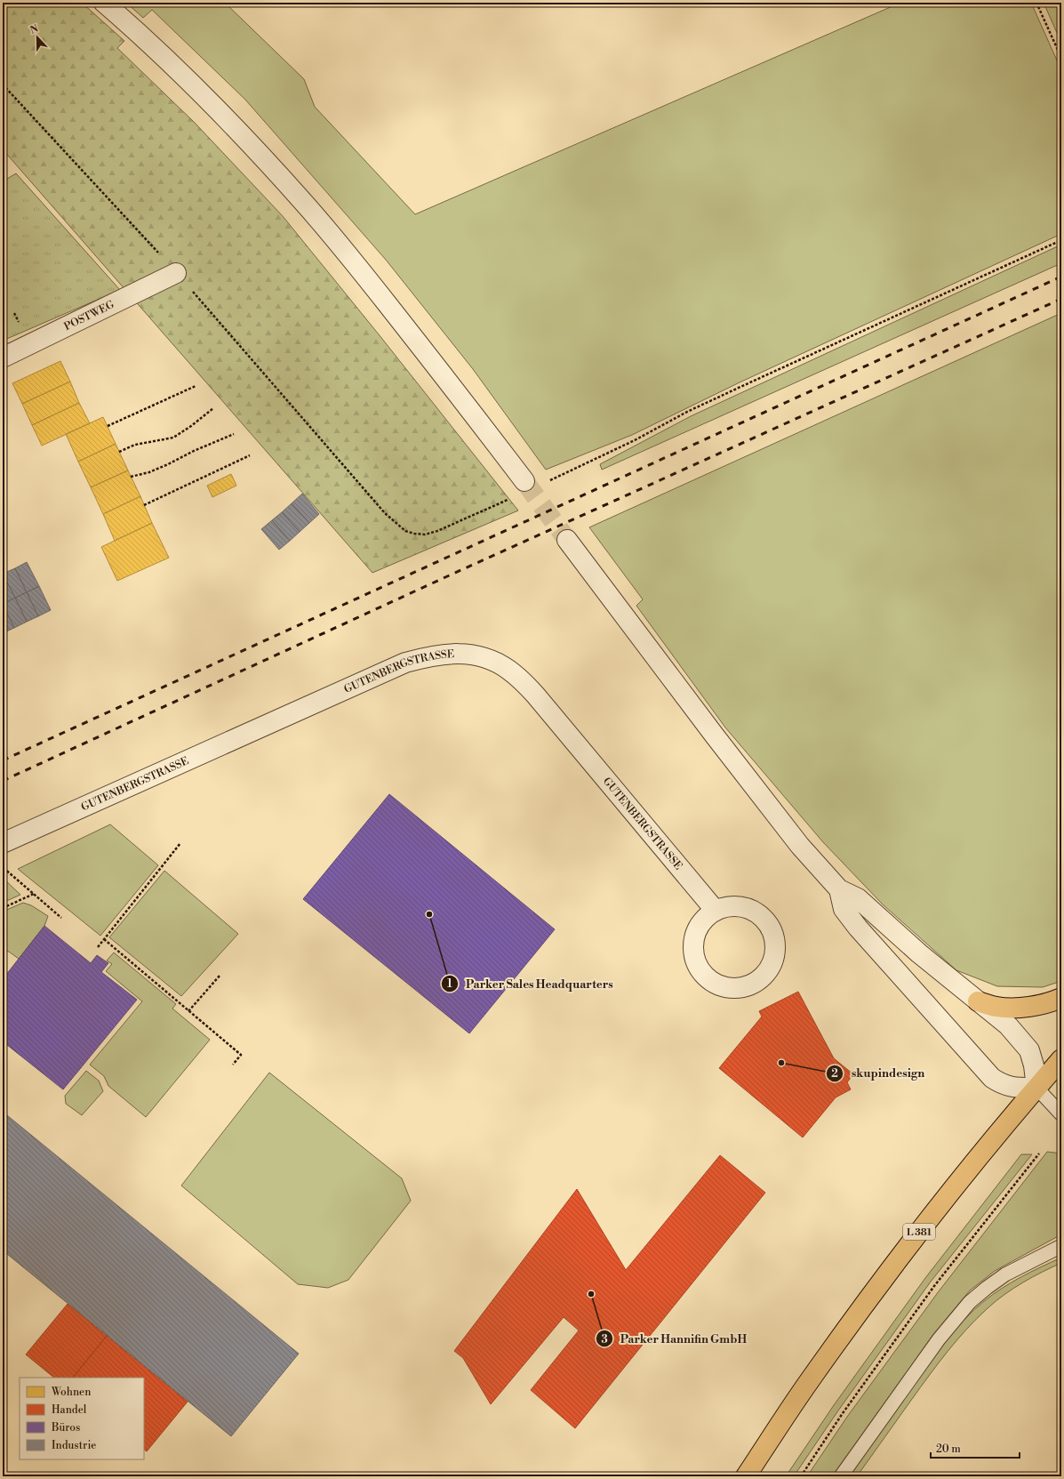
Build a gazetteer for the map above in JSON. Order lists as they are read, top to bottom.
{
  "streets": {
    "main road": ["L 381"],
    "street": ["POSTWEG", "GUTENBERGSTRASSE"]
  },
  "places": ["Parker Sales Headquarters", "skupindesign", "Parker Hannifin GmbH"],
  "legend": [
    "Wohnen",
    "Handel",
    "Büros",
    "Industrie"
  ],
  "scale_bar": "20 m",
  "north": "top"
}
